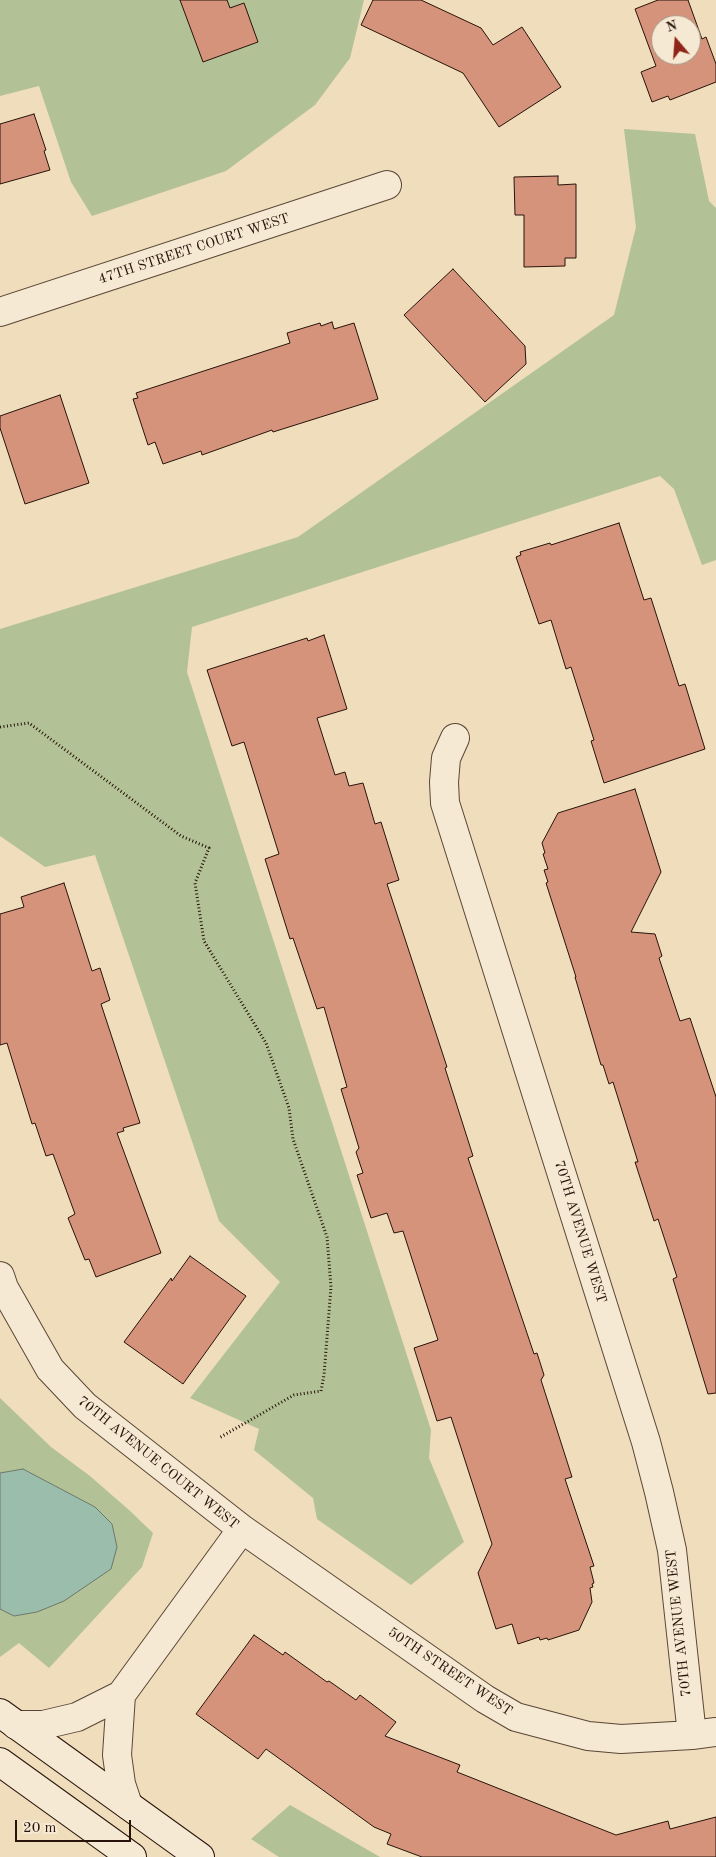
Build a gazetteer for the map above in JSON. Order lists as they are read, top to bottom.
{
  "streets": {
    "street": [
      "47TH STREET COURT WEST",
      "70TH AVENUE WEST",
      "70TH AVENUE COURT WEST",
      "50TH STREET WEST"
    ]
  },
  "crossings": [
    ["70TH AVENUE WEST", "50TH STREET WEST"],
    ["70TH AVENUE COURT WEST", "50TH STREET WEST"]
  ],
  "scale_bar": "20 m",
  "north": "top"
}
